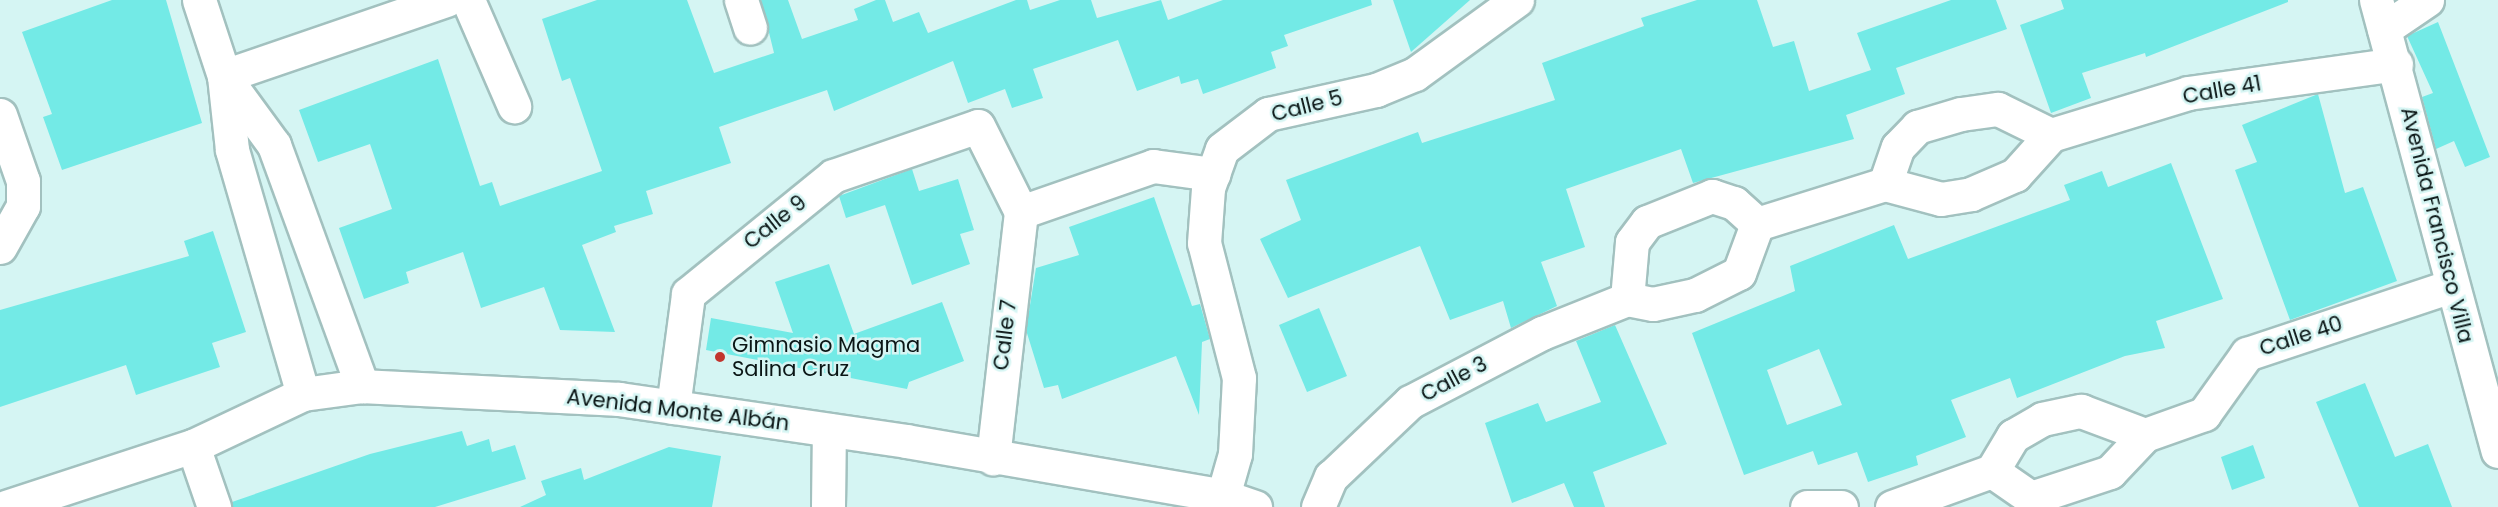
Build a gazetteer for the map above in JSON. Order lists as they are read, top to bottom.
{
  "streets": {
    "street": [
      "Calle 41",
      "Calle 5",
      "Calle 9",
      "Avenida Francisco Villa",
      "Calle 7",
      "Calle 40",
      "Calle 3",
      "Avenida Monte Albán"
    ]
  },
  "crossings": [
    ["Calle 41", "Avenida Francisco Villa"],
    ["Calle 5", "Avenida Monte Albán"],
    ["Calle 9", "Calle 7"],
    ["Calle 9", "Avenida Monte Albán"],
    ["Avenida Francisco Villa", "Calle 40"],
    ["Calle 7", "Avenida Monte Albán"]
  ],
  "places": ["Gimnasio Magma Salina Cruz"]
}
